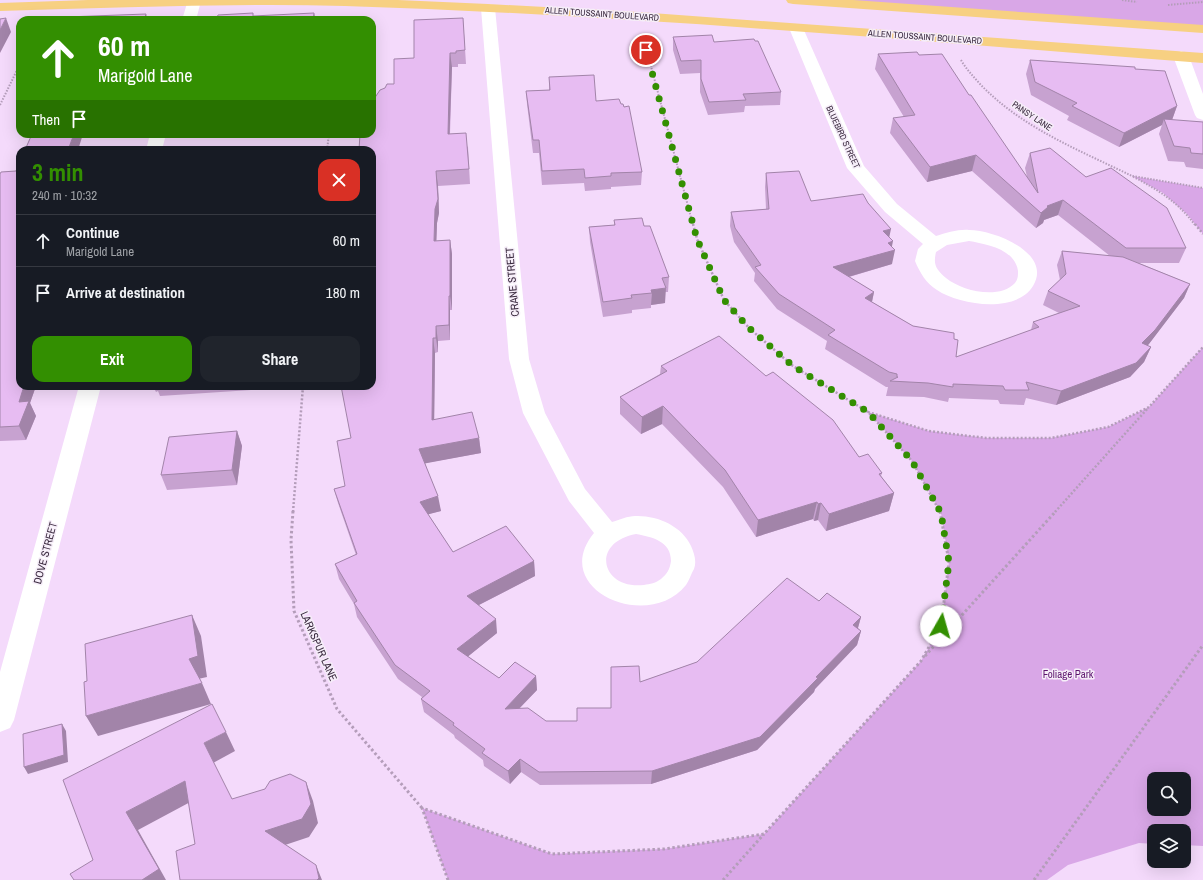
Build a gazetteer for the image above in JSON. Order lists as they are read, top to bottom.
{
  "streets": {
    "main road": ["ALLEN TOUSSAINT BOULEVARD"],
    "street": ["BLUEBIRD STREET", "CRANE STREET", "DOVE STREET"],
    "path": ["PANSY LANE", "LARKSPUR LANE"]
  },
  "crossings": [
    ["ALLEN TOUSSAINT BOULEVARD", "PANSY LANE"],
    ["ALLEN TOUSSAINT BOULEVARD", "BLUEBIRD STREET"],
    ["ALLEN TOUSSAINT BOULEVARD", "CRANE STREET"]
  ],
  "parks": ["Foliage Park"],
  "page": {
    "turn": ["60 m", "Marigold Lane"],
    "then": "Then",
    "heading": ["3 min", "240 m · 10:32"],
    "list": [
      {
        "name": "Continue",
        "note": "Marigold Lane",
        "value": "60 m"
      },
      {
        "name": "Arrive at destination",
        "value": "180 m"
      }
    ],
    "buttons": ["Exit", "Share"]
  }
}
